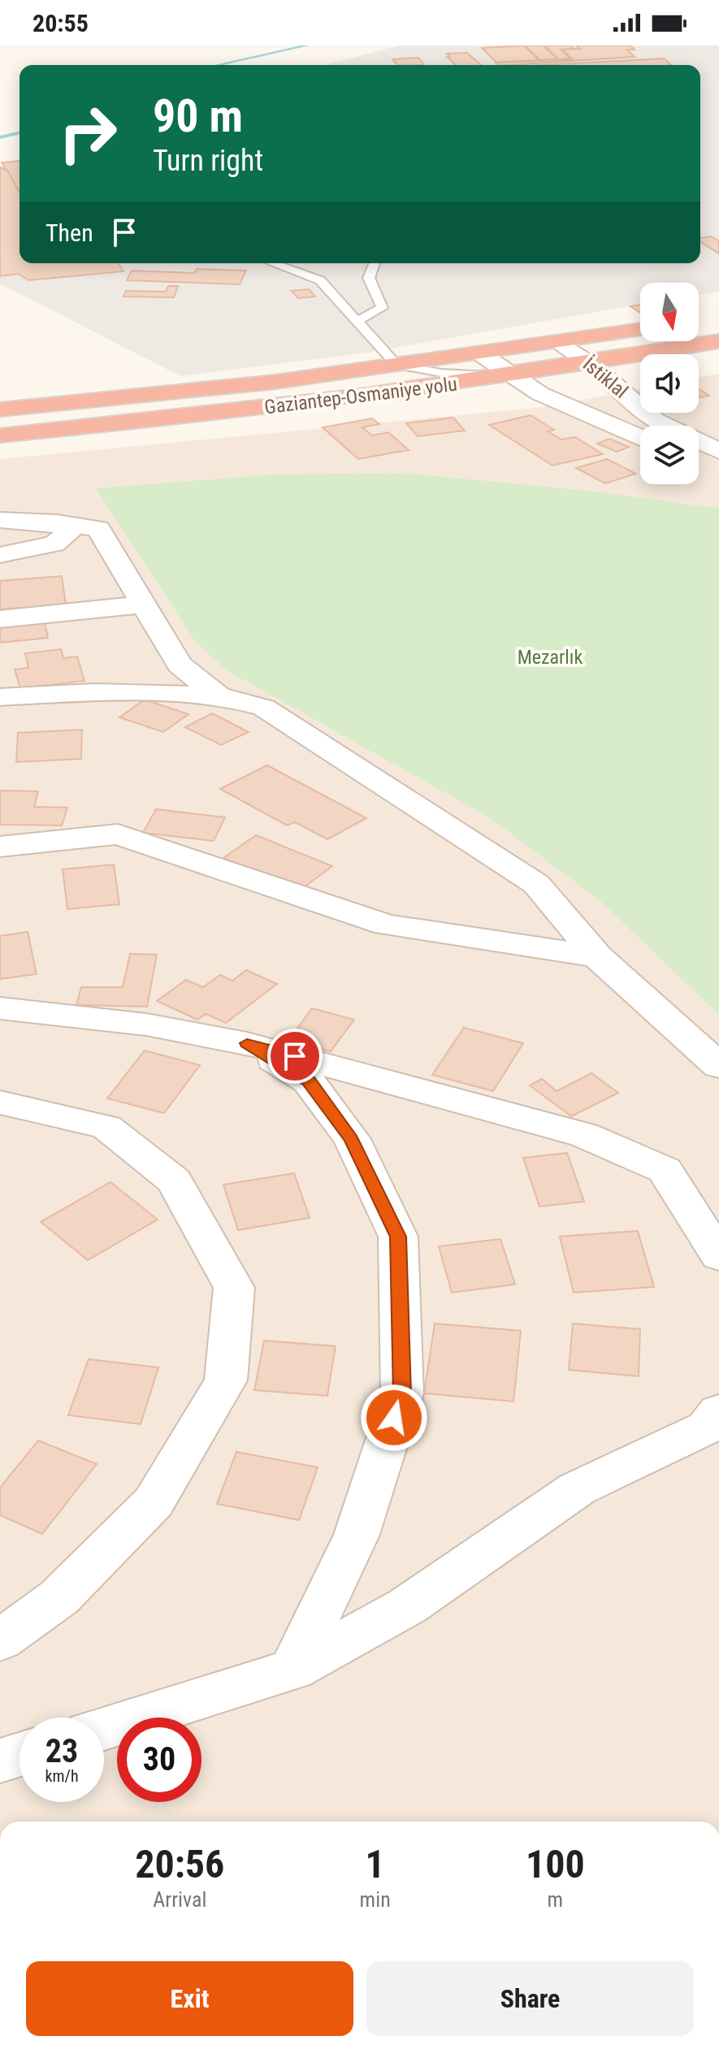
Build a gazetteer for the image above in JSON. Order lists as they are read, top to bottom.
{
  "streets": {
    "highway": ["Gaziantep-Osmaniye yolu"],
    "street": ["İstiklal"]
  },
  "crossings": [
    ["İstiklal", "Gaziantep-Osmaniye yolu"]
  ],
  "parks": ["Mezarlık"],
  "north": "bottom",
  "page": {
    "status": "20:55",
    "turn": ["90 m", "Turn right"],
    "then": "Then",
    "speed": "23 km/h",
    "limit": "30",
    "eta": [
      "20:56",
      "Arrival",
      "1",
      "min",
      "100",
      "m"
    ],
    "buttons": ["Exit", "Share"]
  }
}
